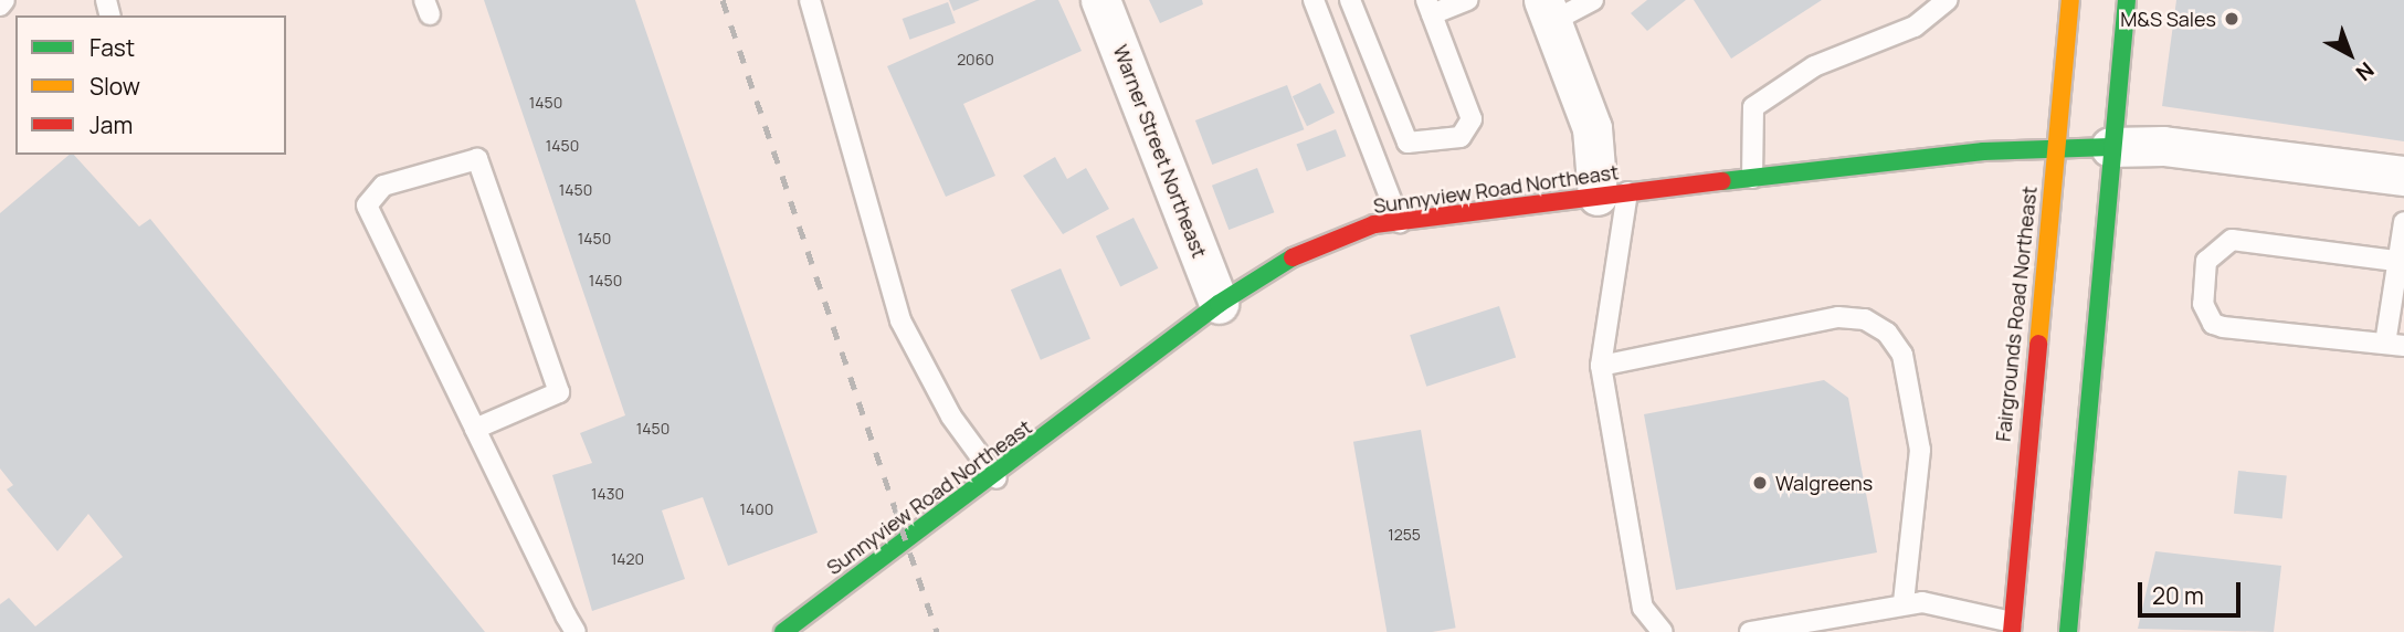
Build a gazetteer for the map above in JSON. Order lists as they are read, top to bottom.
{
  "streets": {
    "main road": ["Sunnyview Road Northeast", "Fairgrounds Road Northeast"],
    "street": ["Warner Street Northeast"]
  },
  "crossings": [
    ["Warner Street Northeast", "Sunnyview Road Northeast"],
    ["Sunnyview Road Northeast", "Fairgrounds Road Northeast"]
  ],
  "places": ["M&S Sales", "Walgreens"],
  "house_numbers": [
    "2060",
    "1450",
    "1450",
    "1450",
    "1450",
    "1450",
    "1450",
    "1430",
    "1400",
    "1255",
    "1420"
  ],
  "legend": ["Fast", "Slow", "Jam"],
  "scale_bar": "20 m",
  "north": "bottom right"
}
